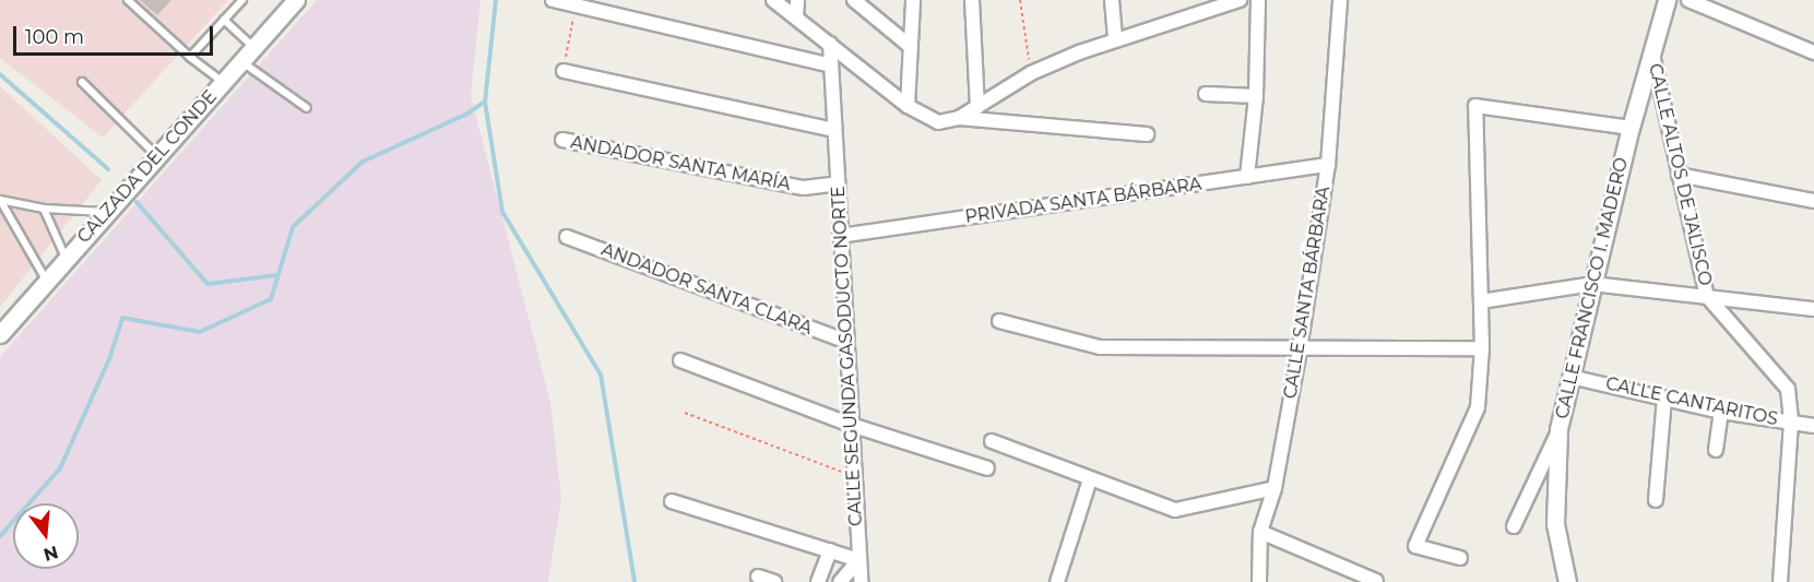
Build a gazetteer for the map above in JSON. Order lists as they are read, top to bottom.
{
  "streets": {
    "street": [
      "ANDADOR SANTA MARÍA",
      "CALZADA DEL CONDE",
      "CALLE ALTOS DE JALISCO",
      "PRIVADA SANTA BÁRBARA",
      "CALLE FRANCISCO I. MADERO",
      "ANDADOR SANTA CLARA",
      "CALLE SANTA BÁRBARA",
      "CALLE SEGUNDA GASODUCTO NORTE",
      "CALLE CANTARITOS"
    ]
  },
  "crossings": [
    ["ANDADOR SANTA MARÍA", "CALLE SEGUNDA GASODUCTO NORTE"],
    ["CALLE ALTOS DE JALISCO", "CALLE FRANCISCO I. MADERO"],
    ["CALLE ALTOS DE JALISCO", "CALLE CANTARITOS"],
    ["PRIVADA SANTA BÁRBARA", "CALLE SANTA BÁRBARA"],
    ["PRIVADA SANTA BÁRBARA", "CALLE SEGUNDA GASODUCTO NORTE"],
    ["CALLE FRANCISCO I. MADERO", "CALLE CANTARITOS"],
    ["ANDADOR SANTA CLARA", "CALLE SEGUNDA GASODUCTO NORTE"]
  ],
  "scale_bar": "100 m",
  "north": "bottom"
}
